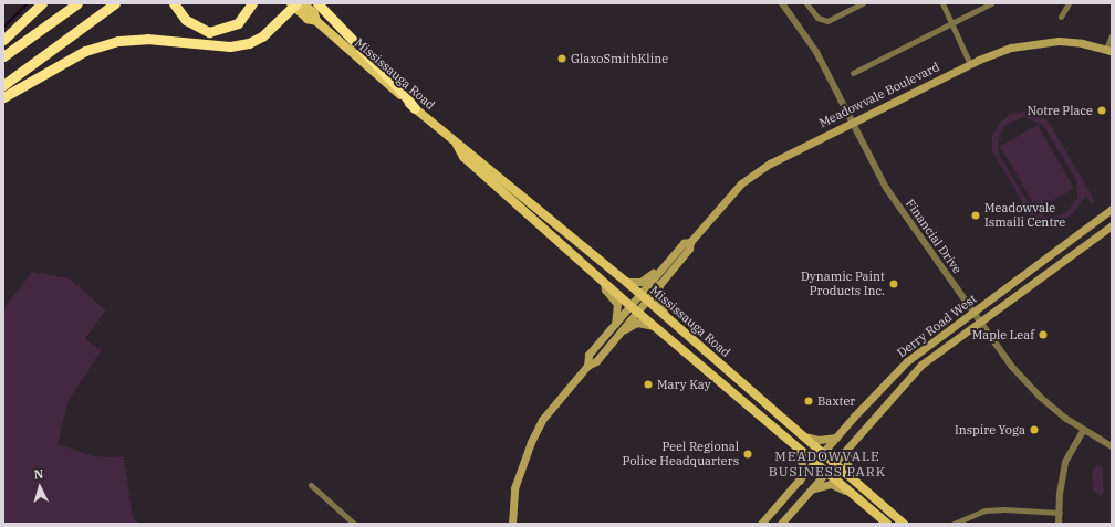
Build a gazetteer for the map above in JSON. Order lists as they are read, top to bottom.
{
  "streets": {
    "main road": ["Mississauga Road", "Meadowvale Boulevard", "Derry Road West"],
    "street": ["Financial Drive"]
  },
  "crossings": [
    ["Mississauga Road", "Meadowvale Boulevard"],
    ["Mississauga Road", "Derry Road West"],
    ["Meadowvale Boulevard", "Financial Drive"],
    ["Financial Drive", "Derry Road West"]
  ],
  "districts": ["MEADOWVALE BUSINESS PARK"],
  "places": [
    "GlaxoSmithKline",
    "Notre Place",
    "Meadowvale Ismaili Centre",
    "Dynamic Paint Products Inc.",
    "Maple Leaf",
    "Mary Kay",
    "Baxter",
    "Inspire Yoga",
    "Peel Regional Police Headquarters"
  ],
  "north": "top"
}
